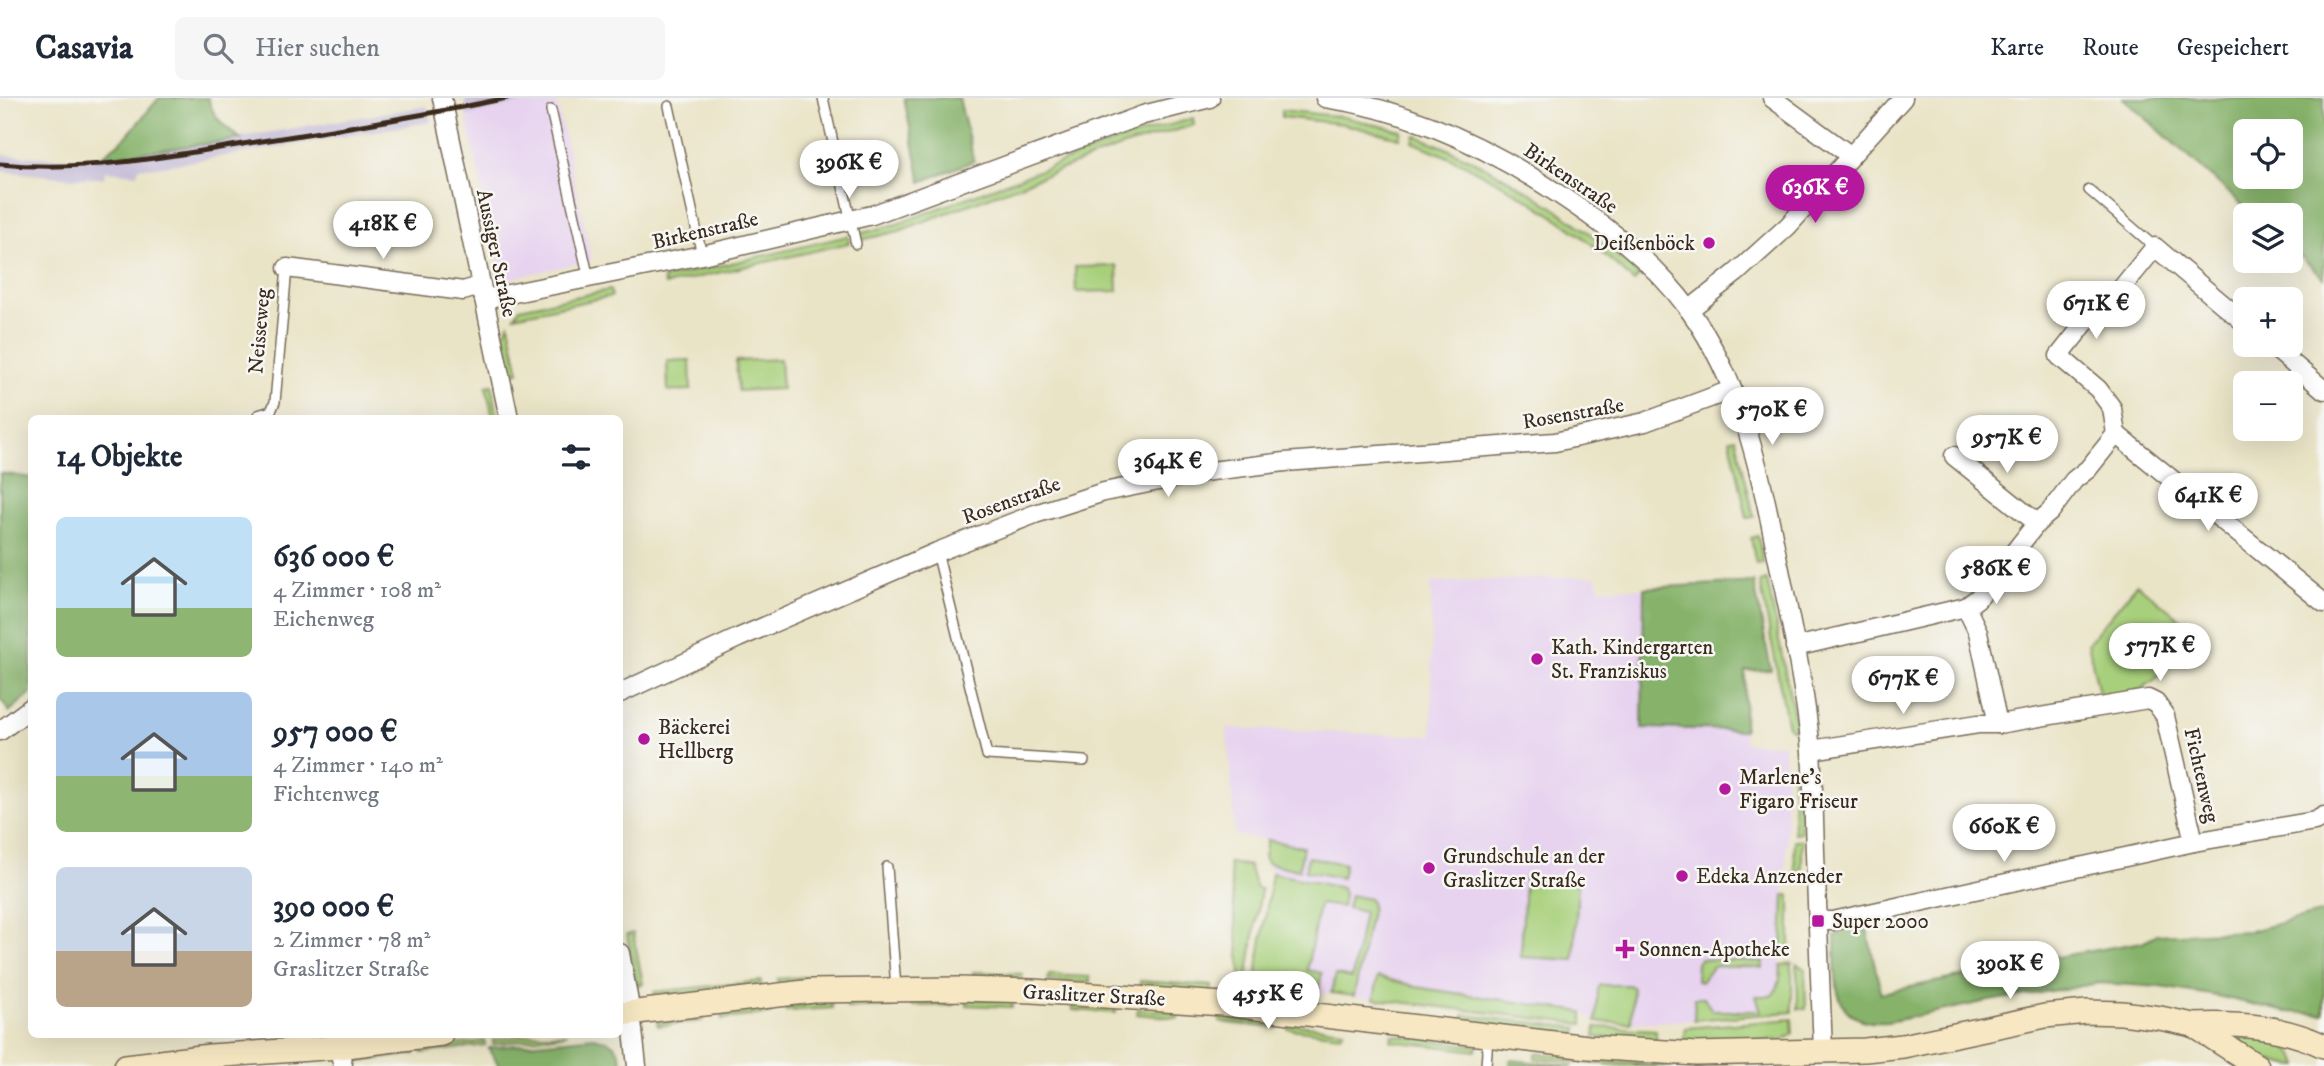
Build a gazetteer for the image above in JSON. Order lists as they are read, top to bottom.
{
  "streets": {
    "street": [
      "Birkenstraße",
      "Aussiger Straße",
      "Neisseweg",
      "Rosenstraße",
      "Fichtenweg",
      "Graslitzer Straße"
    ]
  },
  "crossings": [
    ["Birkenstraße", "Aussiger Straße"],
    ["Birkenstraße", "Neisseweg"],
    ["Birkenstraße", "Rosenstraße"],
    ["Birkenstraße", "Graslitzer Straße"],
    ["Aussiger Straße", "Neisseweg"]
  ],
  "places": {
    "other": [
      "Deißenböck",
      "Kath. Kindergarten St. Franziskus",
      "Bäckerei Hellberg",
      "Marlene's Figaro Friseur",
      "Grundschule an der Graslitzer Straße",
      "Edeka Anzeneder"
    ],
    "transit": ["Super 2000"],
    "health": ["Sonnen-Apotheke"]
  },
  "page": {
    "header": "Casavia",
    "search": "Hier suchen",
    "nav": ["Karte", "Route", "Gespeichert"],
    "map_buttons": ["+", "−"],
    "price": [
      "396K €",
      "636K €",
      "418K €",
      "671K €",
      "570K €",
      "957K €",
      "364K €",
      "641K €",
      "586K €",
      "577K €",
      "677K €",
      "660K €",
      "390K €",
      "455K €"
    ],
    "heading": "14 Objekte",
    "list": [
      {
        "name": "636 000 €",
        "note": "4 Zimmer · 108 m² · Eichenweg"
      },
      {
        "name": "957 000 €",
        "note": "4 Zimmer · 140 m² · Fichtenweg"
      },
      {
        "name": "390 000 €",
        "note": "2 Zimmer · 78 m² · Graslitzer Straße"
      }
    ]
  }
}
